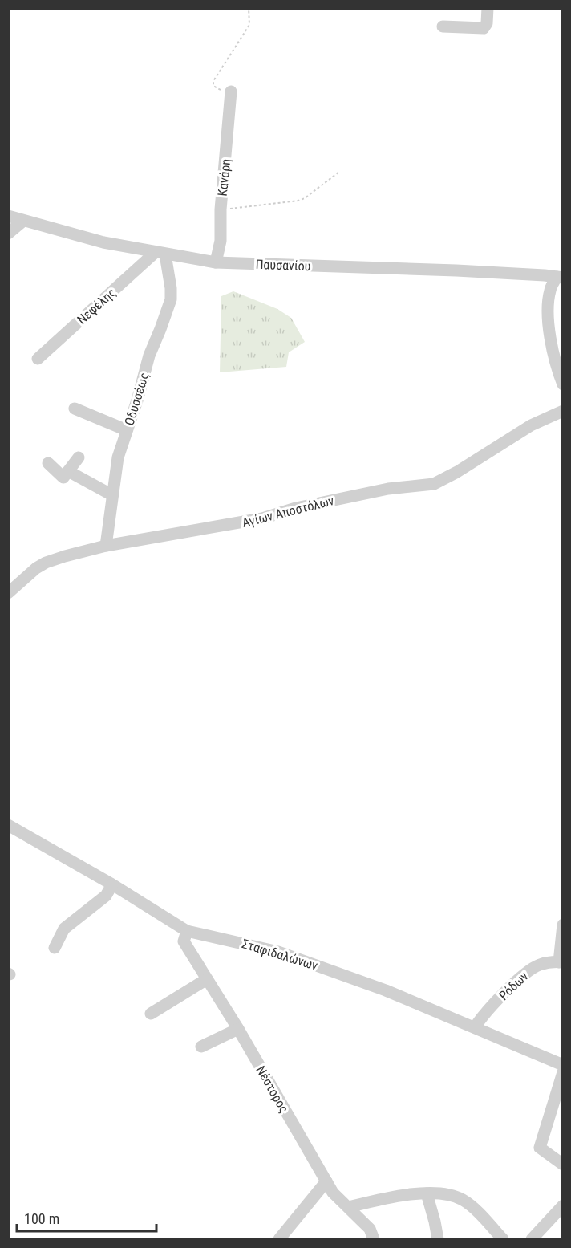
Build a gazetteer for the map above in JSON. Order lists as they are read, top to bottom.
{
  "streets": {
    "street": [
      "Κανάρη",
      "Παυσανίου",
      "Νεφέλης",
      "Οδυσσέως",
      "Αγίων Αποστόλων",
      "Σταφιδαλώνων",
      "Ρόδων",
      "Νέστορος"
    ]
  },
  "crossings": [
    ["Κανάρη", "Παυσανίου"],
    ["Παυσανίου", "Νεφέλης"],
    ["Παυσανίου", "Οδυσσέως"],
    ["Νεφέλης", "Οδυσσέως"],
    ["Οδυσσέως", "Αγίων Αποστόλων"],
    ["Σταφιδαλώνων", "Ρόδων"],
    ["Σταφιδαλώνων", "Νέστορος"]
  ],
  "scale_bar": "100 m"
}
